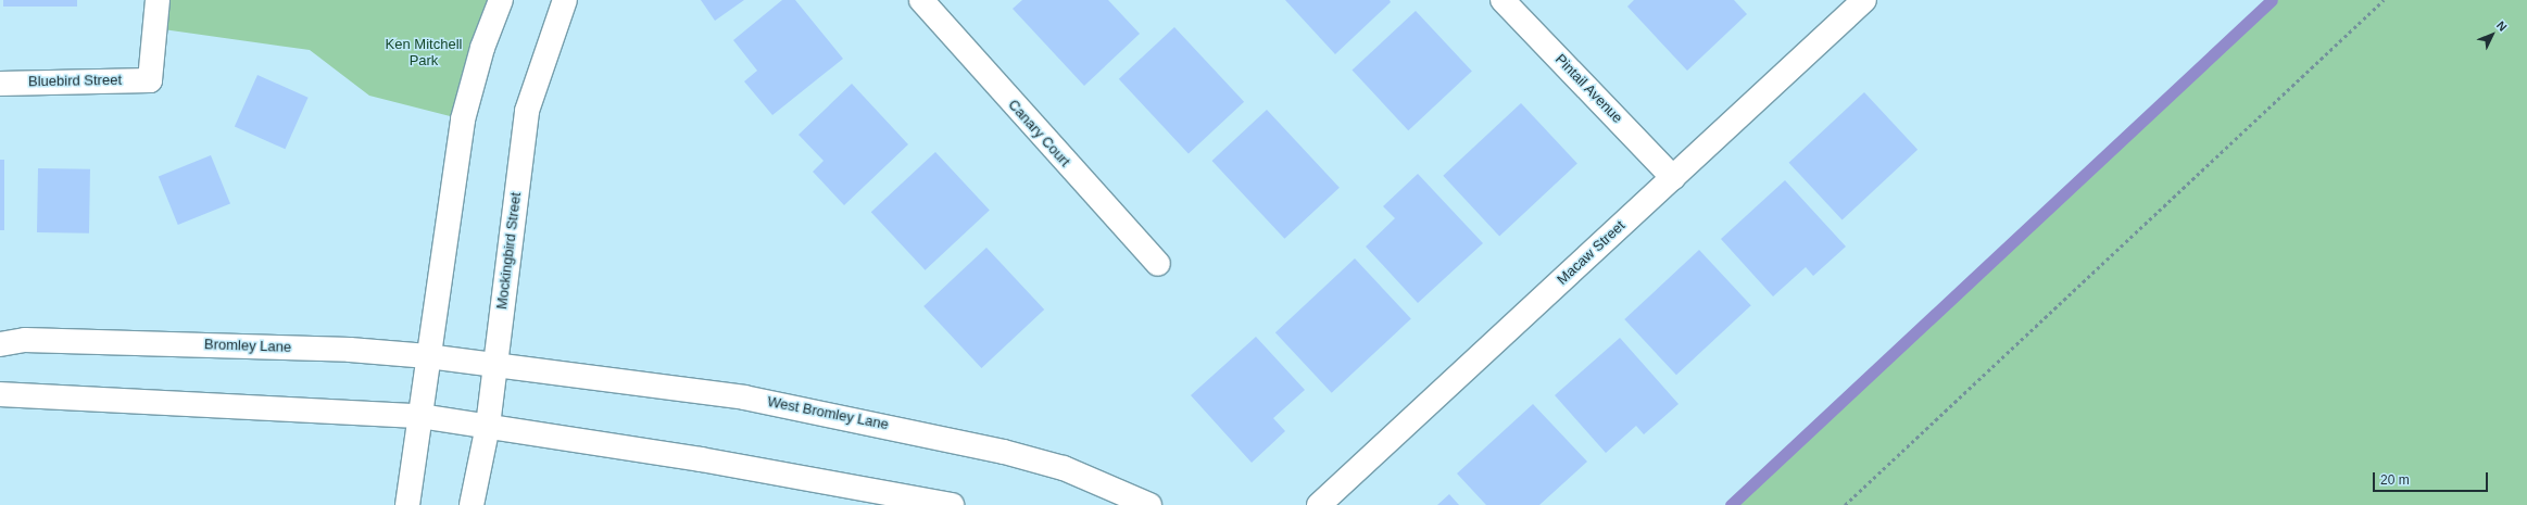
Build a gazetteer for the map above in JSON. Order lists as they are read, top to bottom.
{
  "streets": {
    "street": [
      "Bluebird Street",
      "Pintail Avenue",
      "Canary Court",
      "Mockingbird Street",
      "Macaw Street",
      "Bromley Lane",
      "West Bromley Lane"
    ]
  },
  "crossings": [
    ["Pintail Avenue", "Macaw Street"],
    ["Mockingbird Street", "Bromley Lane"],
    ["Mockingbird Street", "West Bromley Lane"],
    ["Bromley Lane", "West Bromley Lane"]
  ],
  "parks": ["Ken Mitchell Park"],
  "scale_bar": "20 m",
  "north": "top right"
}
